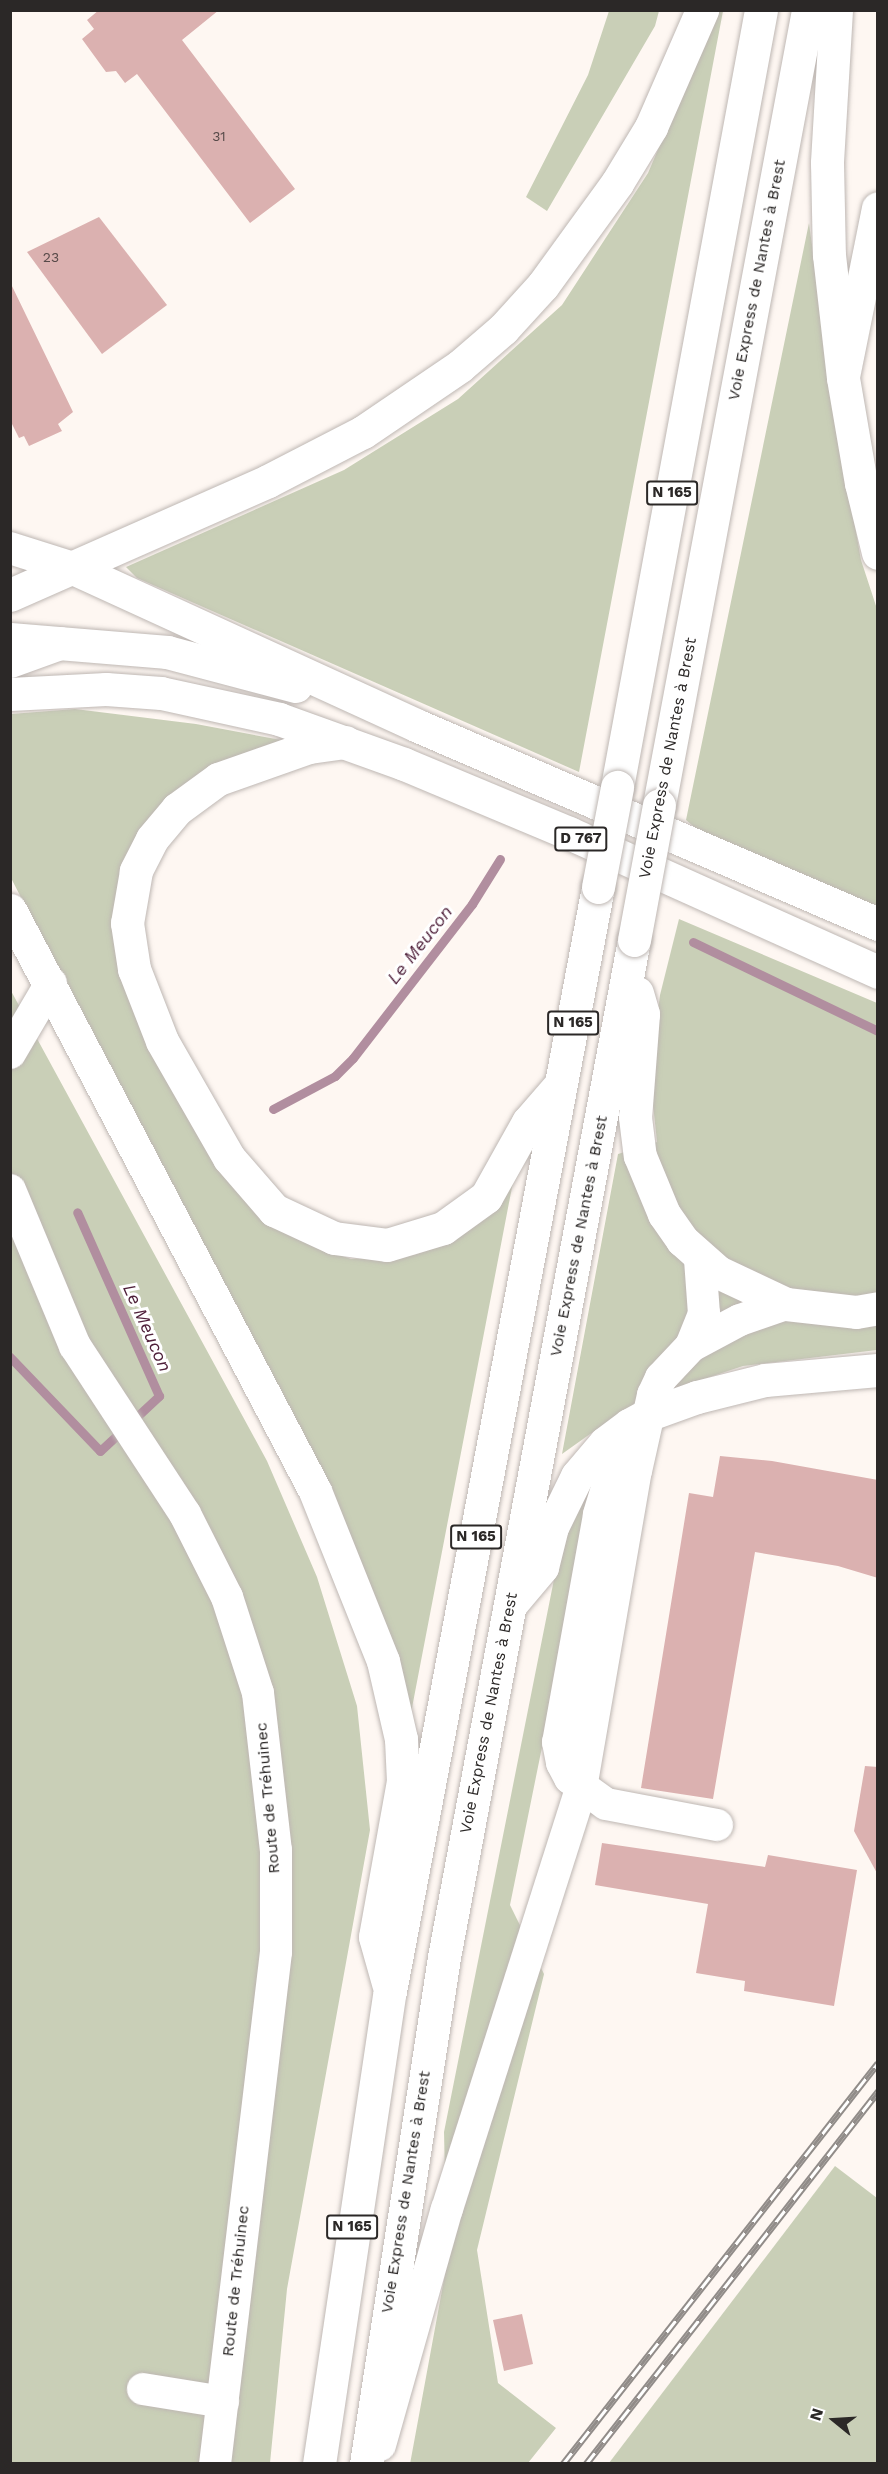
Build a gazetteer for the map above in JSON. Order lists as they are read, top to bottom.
{
  "streets": {
    "main road": ["Voie Express de Nantes à Brest", "N 165", "D 767"],
    "street": ["Route de Tréhuinec"]
  },
  "water": ["Le Meucon"],
  "house_numbers": ["31", "23"],
  "north": "left"
}
